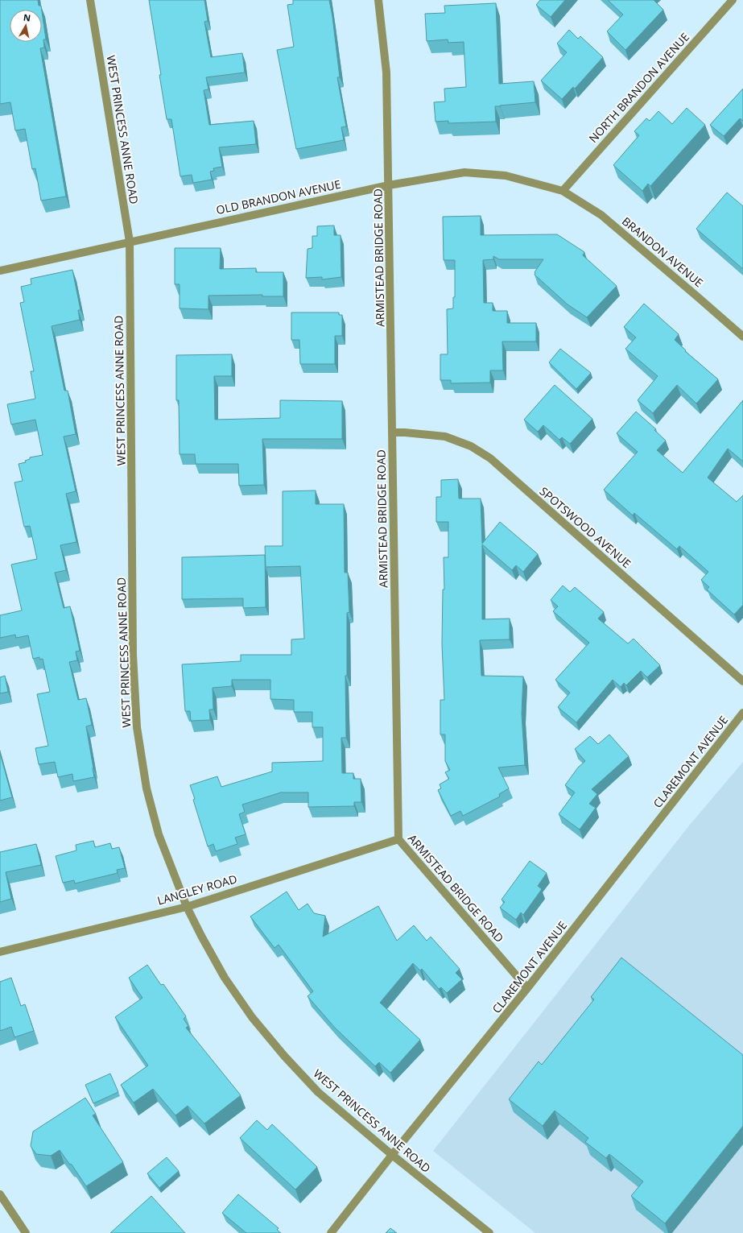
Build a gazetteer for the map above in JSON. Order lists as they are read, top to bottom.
{
  "streets": {
    "street": [
      "NORTH BRANDON AVENUE",
      "WEST PRINCESS ANNE ROAD",
      "OLD BRANDON AVENUE",
      "BRANDON AVENUE",
      "ARMISTEAD BRIDGE ROAD",
      "SPOTSWOOD AVENUE",
      "CLAREMONT AVENUE",
      "LANGLEY ROAD"
    ]
  },
  "crossings": [
    ["NORTH BRANDON AVENUE", "OLD BRANDON AVENUE"],
    ["NORTH BRANDON AVENUE", "BRANDON AVENUE"],
    ["WEST PRINCESS ANNE ROAD", "OLD BRANDON AVENUE"],
    ["WEST PRINCESS ANNE ROAD", "CLAREMONT AVENUE"],
    ["WEST PRINCESS ANNE ROAD", "LANGLEY ROAD"],
    ["OLD BRANDON AVENUE", "BRANDON AVENUE"],
    ["OLD BRANDON AVENUE", "ARMISTEAD BRIDGE ROAD"],
    ["ARMISTEAD BRIDGE ROAD", "SPOTSWOOD AVENUE"],
    ["ARMISTEAD BRIDGE ROAD", "CLAREMONT AVENUE"],
    ["ARMISTEAD BRIDGE ROAD", "LANGLEY ROAD"]
  ],
  "north": "top"
}
